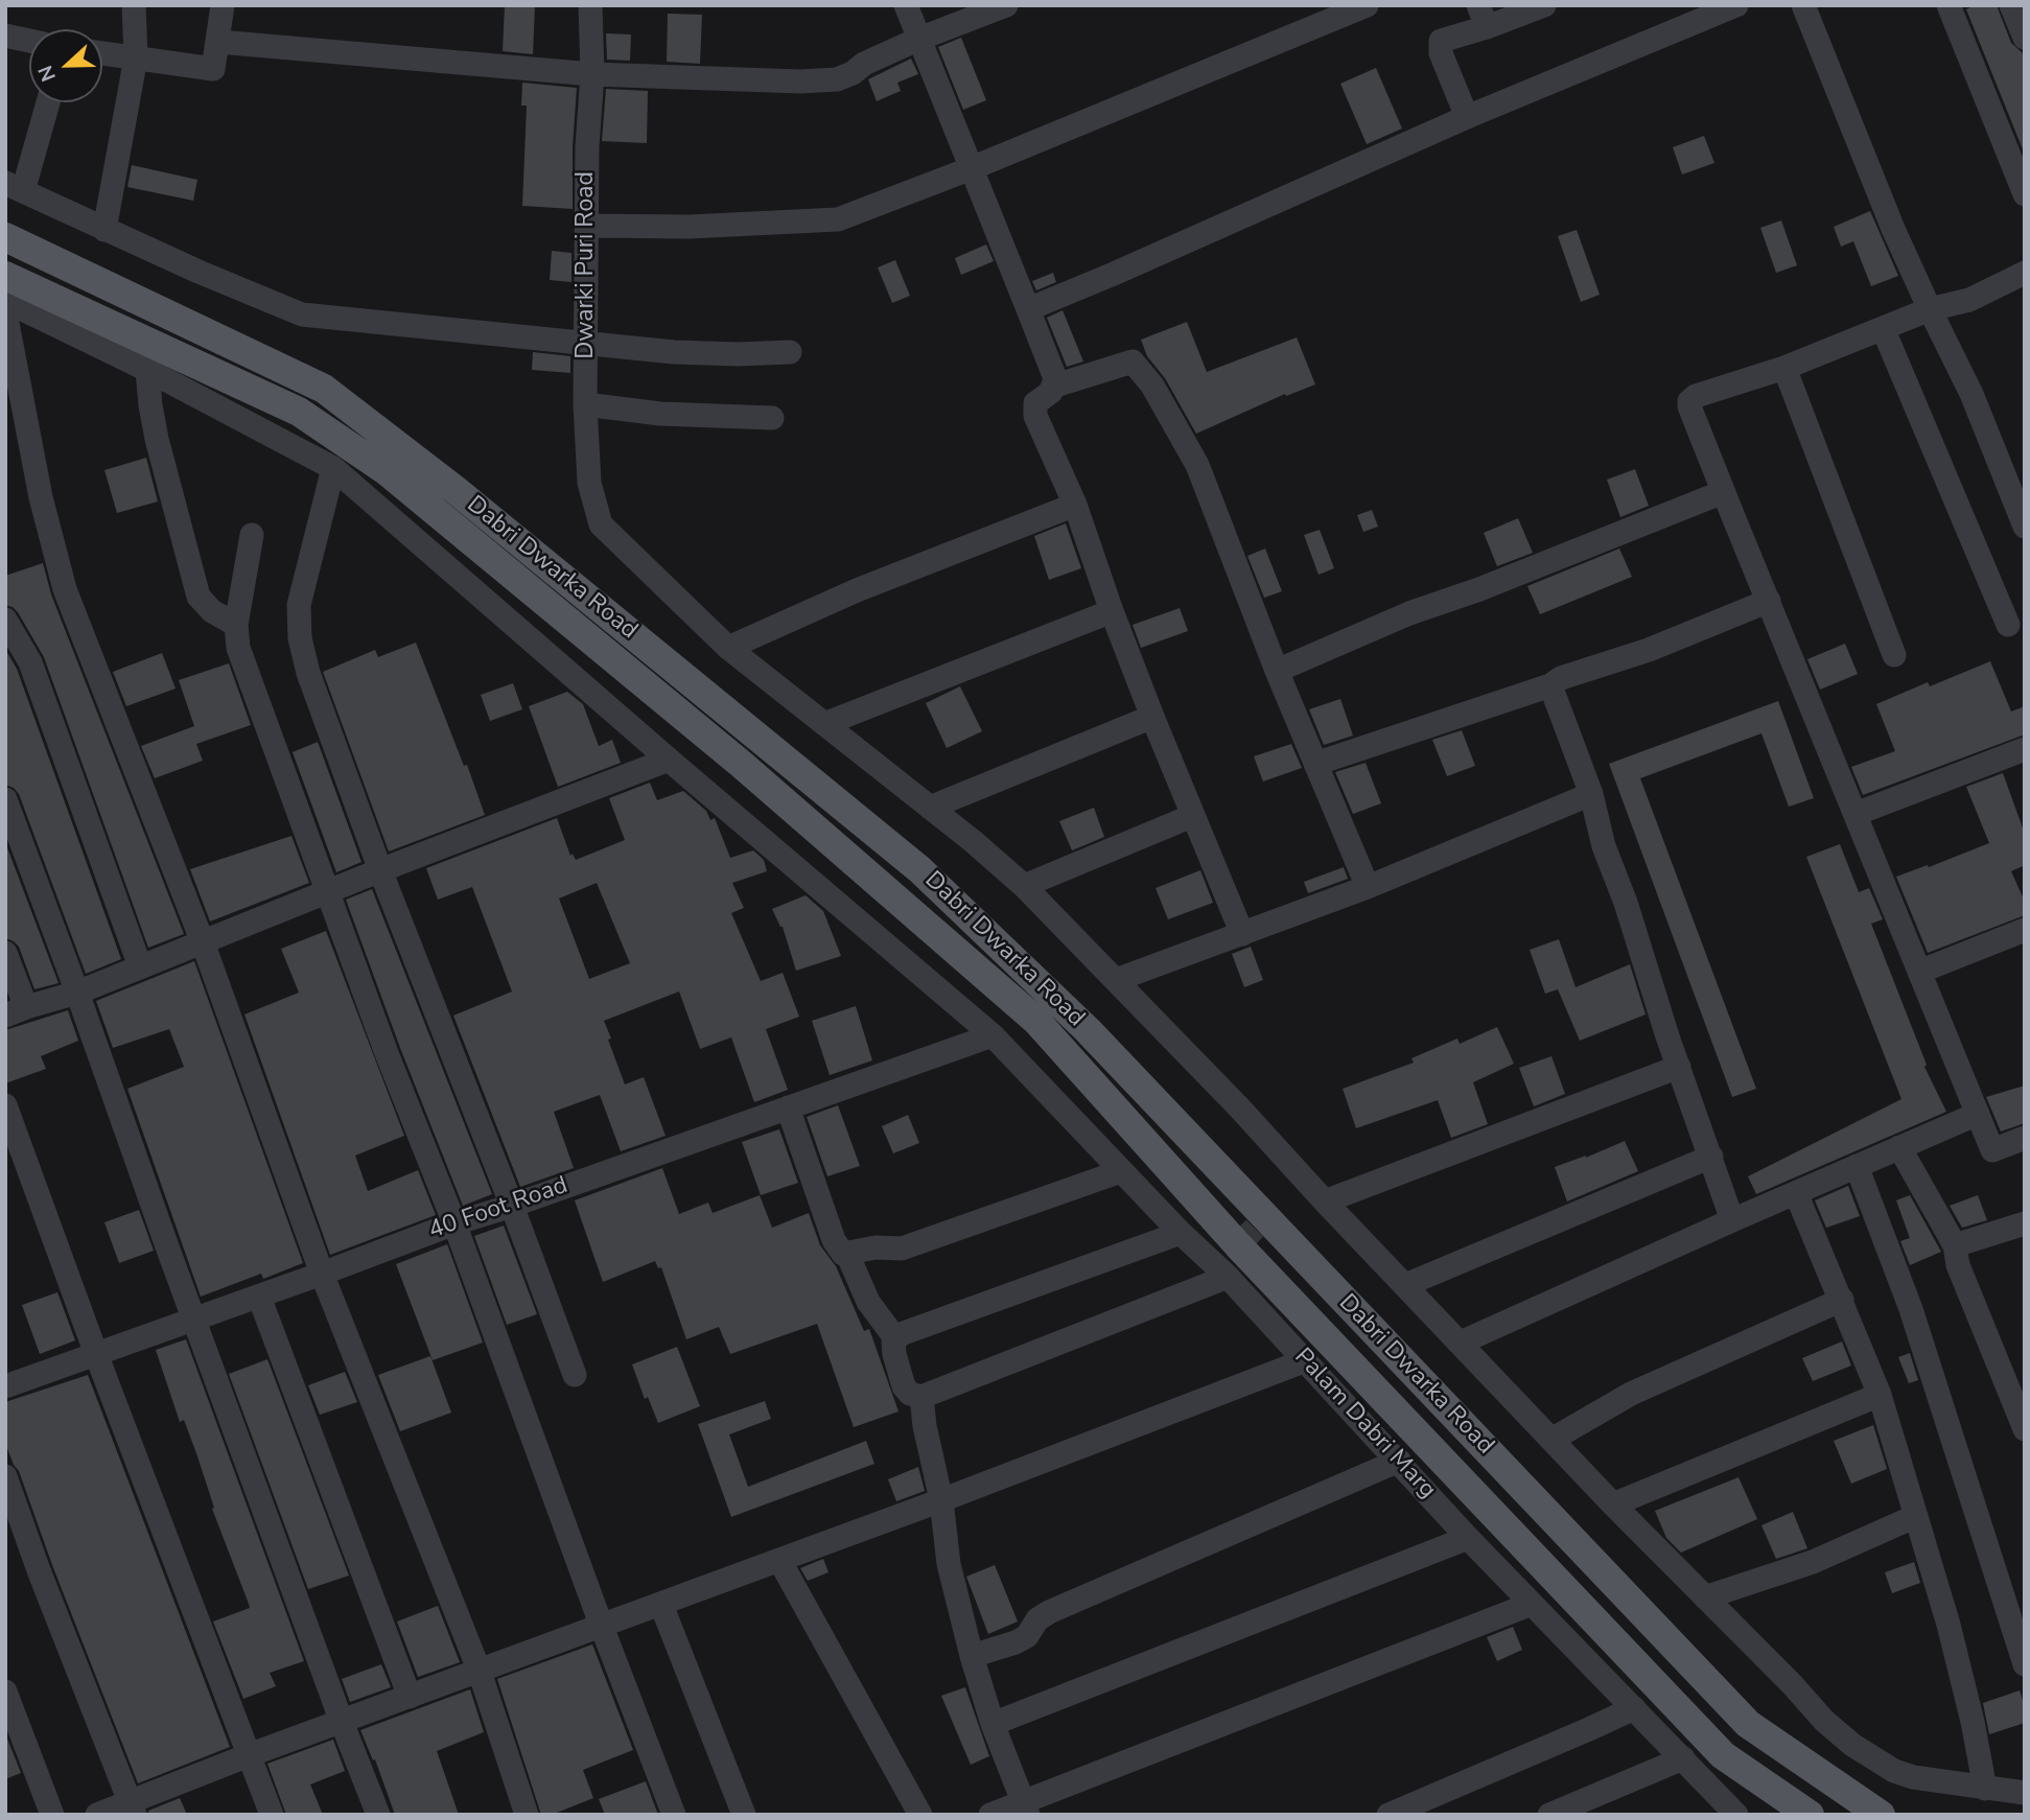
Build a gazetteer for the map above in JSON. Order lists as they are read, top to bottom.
{
  "streets": {
    "main road": ["Dabri Dwarka Road"],
    "street": ["Dwarki Puri Road", "40 Foot Road", "Palam Dabri Marg"]
  },
  "crossings": [
    ["40 Foot Road", "Palam Dabri Marg"]
  ],
  "north": "left"
}
